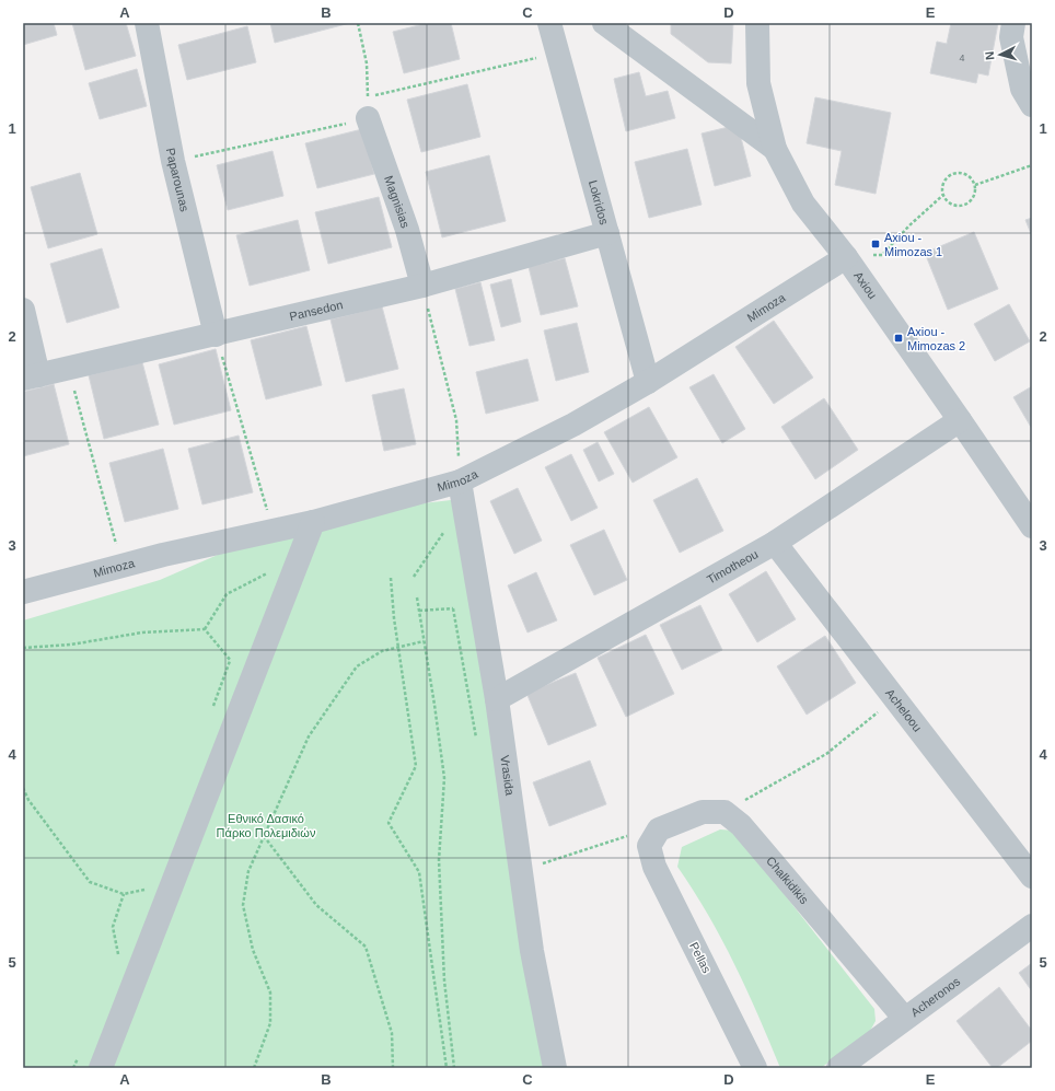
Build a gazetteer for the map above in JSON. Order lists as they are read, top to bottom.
{
  "streets": {
    "street": [
      "Paparounas",
      "Magnisias",
      "Lokridos",
      "Axiou",
      "Mimoza",
      "Pansedon",
      "Timotheou",
      "Acheloou",
      "Vrasida",
      "Chalkidikis",
      "Pellas",
      "Acheronos"
    ]
  },
  "crossings": [
    ["Paparounas", "Pansedon"],
    ["Magnisias", "Pansedon"],
    ["Lokridos", "Mimoza"],
    ["Lokridos", "Pansedon"],
    ["Axiou", "Mimoza"],
    ["Axiou", "Timotheou"],
    ["Mimoza", "Vrasida"],
    ["Timotheou", "Acheloou"],
    ["Timotheou", "Vrasida"],
    ["Chalkidikis", "Acheronos"]
  ],
  "parks": ["Εθνικό Δασικό Πάρκο Πολεμιδιών"],
  "places": {
    "transit": ["Axiou - Mimozas 1", "Axiou - Mimozas 2"]
  },
  "house_numbers": ["4"],
  "north": "left",
  "grid": {
    "columns": [
      "A",
      "B",
      "C",
      "D",
      "E"
    ],
    "rows": [
      "1",
      "2",
      "3",
      "4",
      "5"
    ]
  }
}
